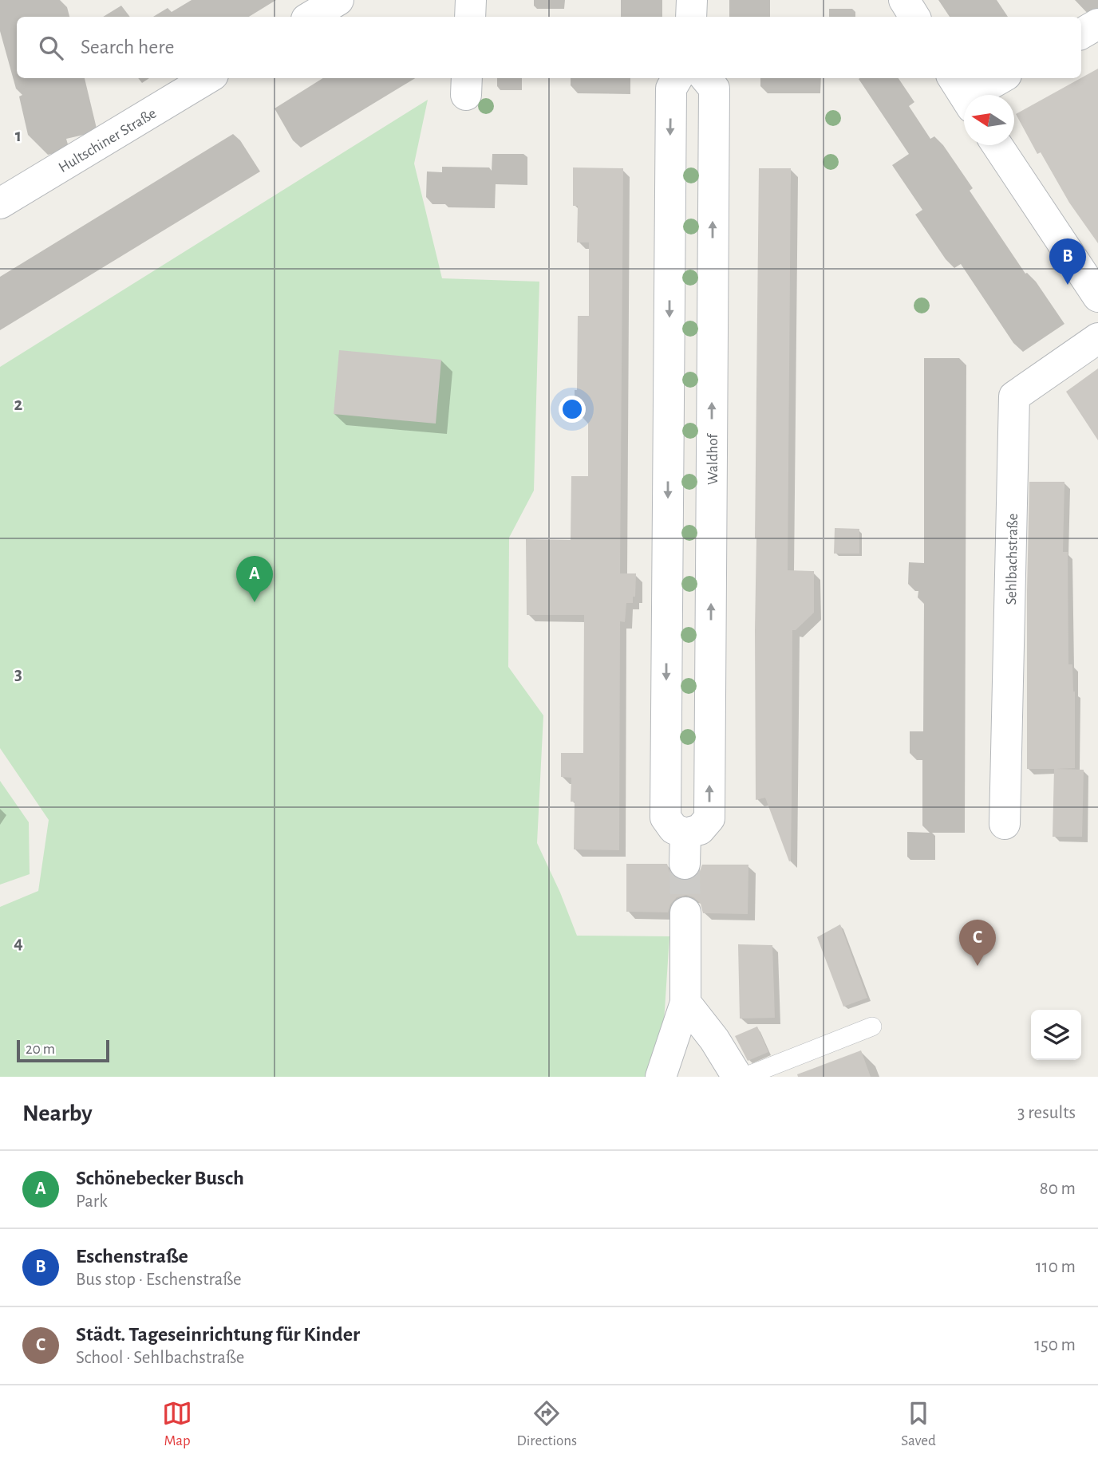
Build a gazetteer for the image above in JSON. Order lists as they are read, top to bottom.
{
  "streets": {
    "street": ["Hultschiner Straße", "Waldhof", "Sehlbachstraße"]
  },
  "scale_bar": "20 m",
  "north": "left",
  "page": {
    "search": "Search here",
    "pins": ["B", "A", "C"],
    "scale": "20 m",
    "heading": ["Nearby", "3 results"],
    "list": [
      {
        "mark": "A",
        "name": "Schönebecker Busch",
        "note": "Park",
        "value": "80 m"
      },
      {
        "mark": "B",
        "name": "Eschenstraße",
        "note": "Bus stop · Eschenstraße",
        "value": "110 m"
      },
      {
        "mark": "C",
        "name": "Städt. Tageseinrichtung für Kinder",
        "note": "School · Sehlbachstraße",
        "value": "150 m"
      }
    ],
    "nav": ["Map", "Directions", "Saved"]
  },
  "grid": {
    "rows": [
      "1",
      "2",
      "3",
      "4"
    ]
  }
}
